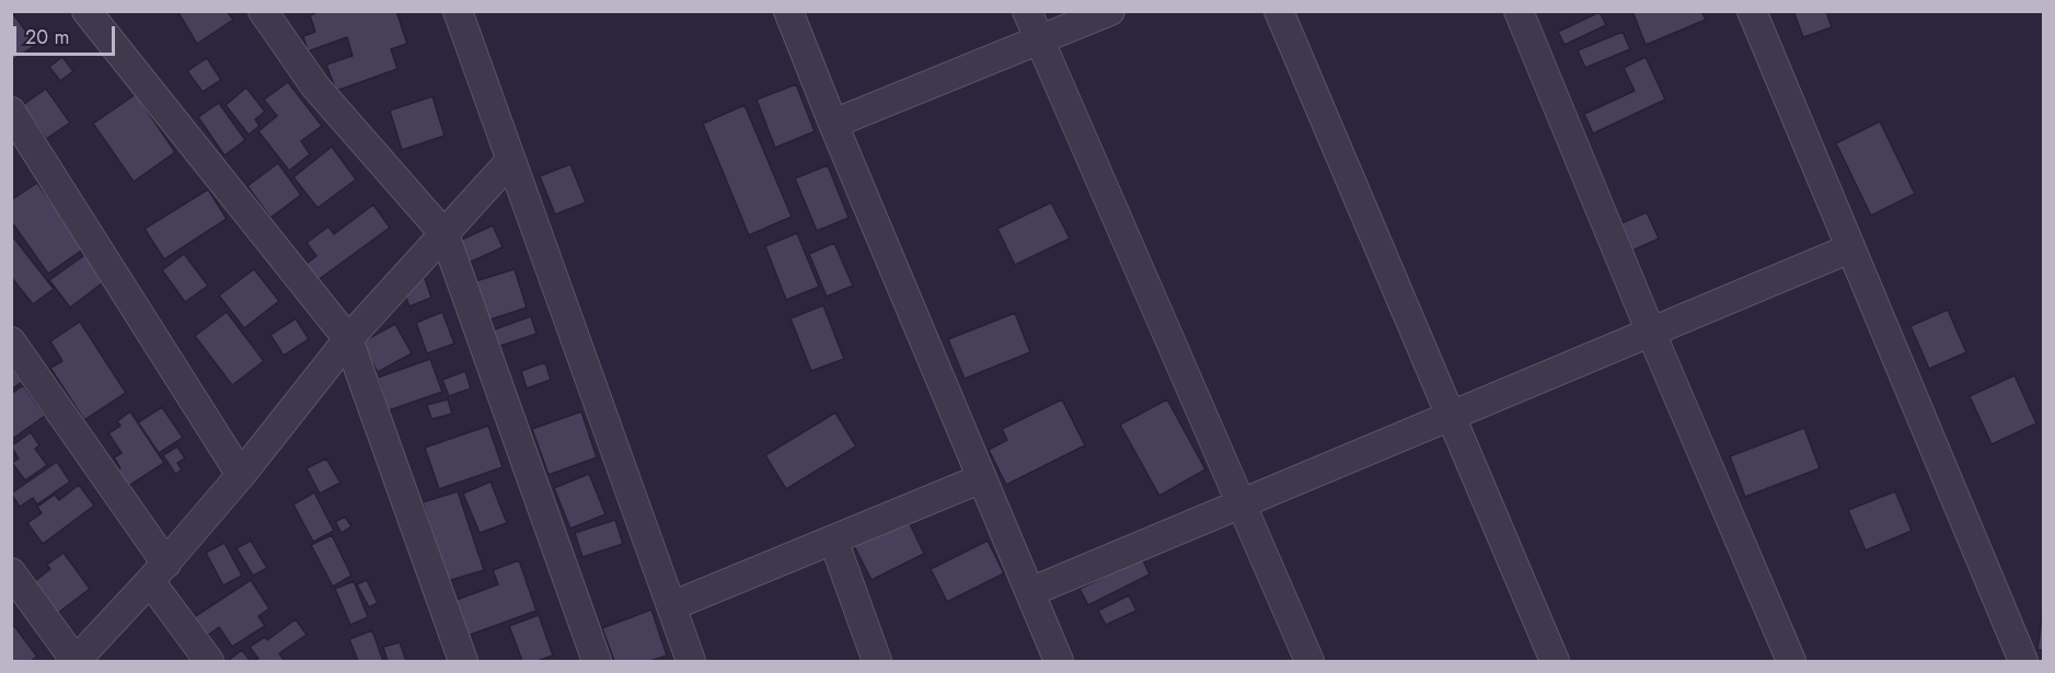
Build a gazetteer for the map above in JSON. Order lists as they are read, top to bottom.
{
  "scale_bar": "20 m"
}
